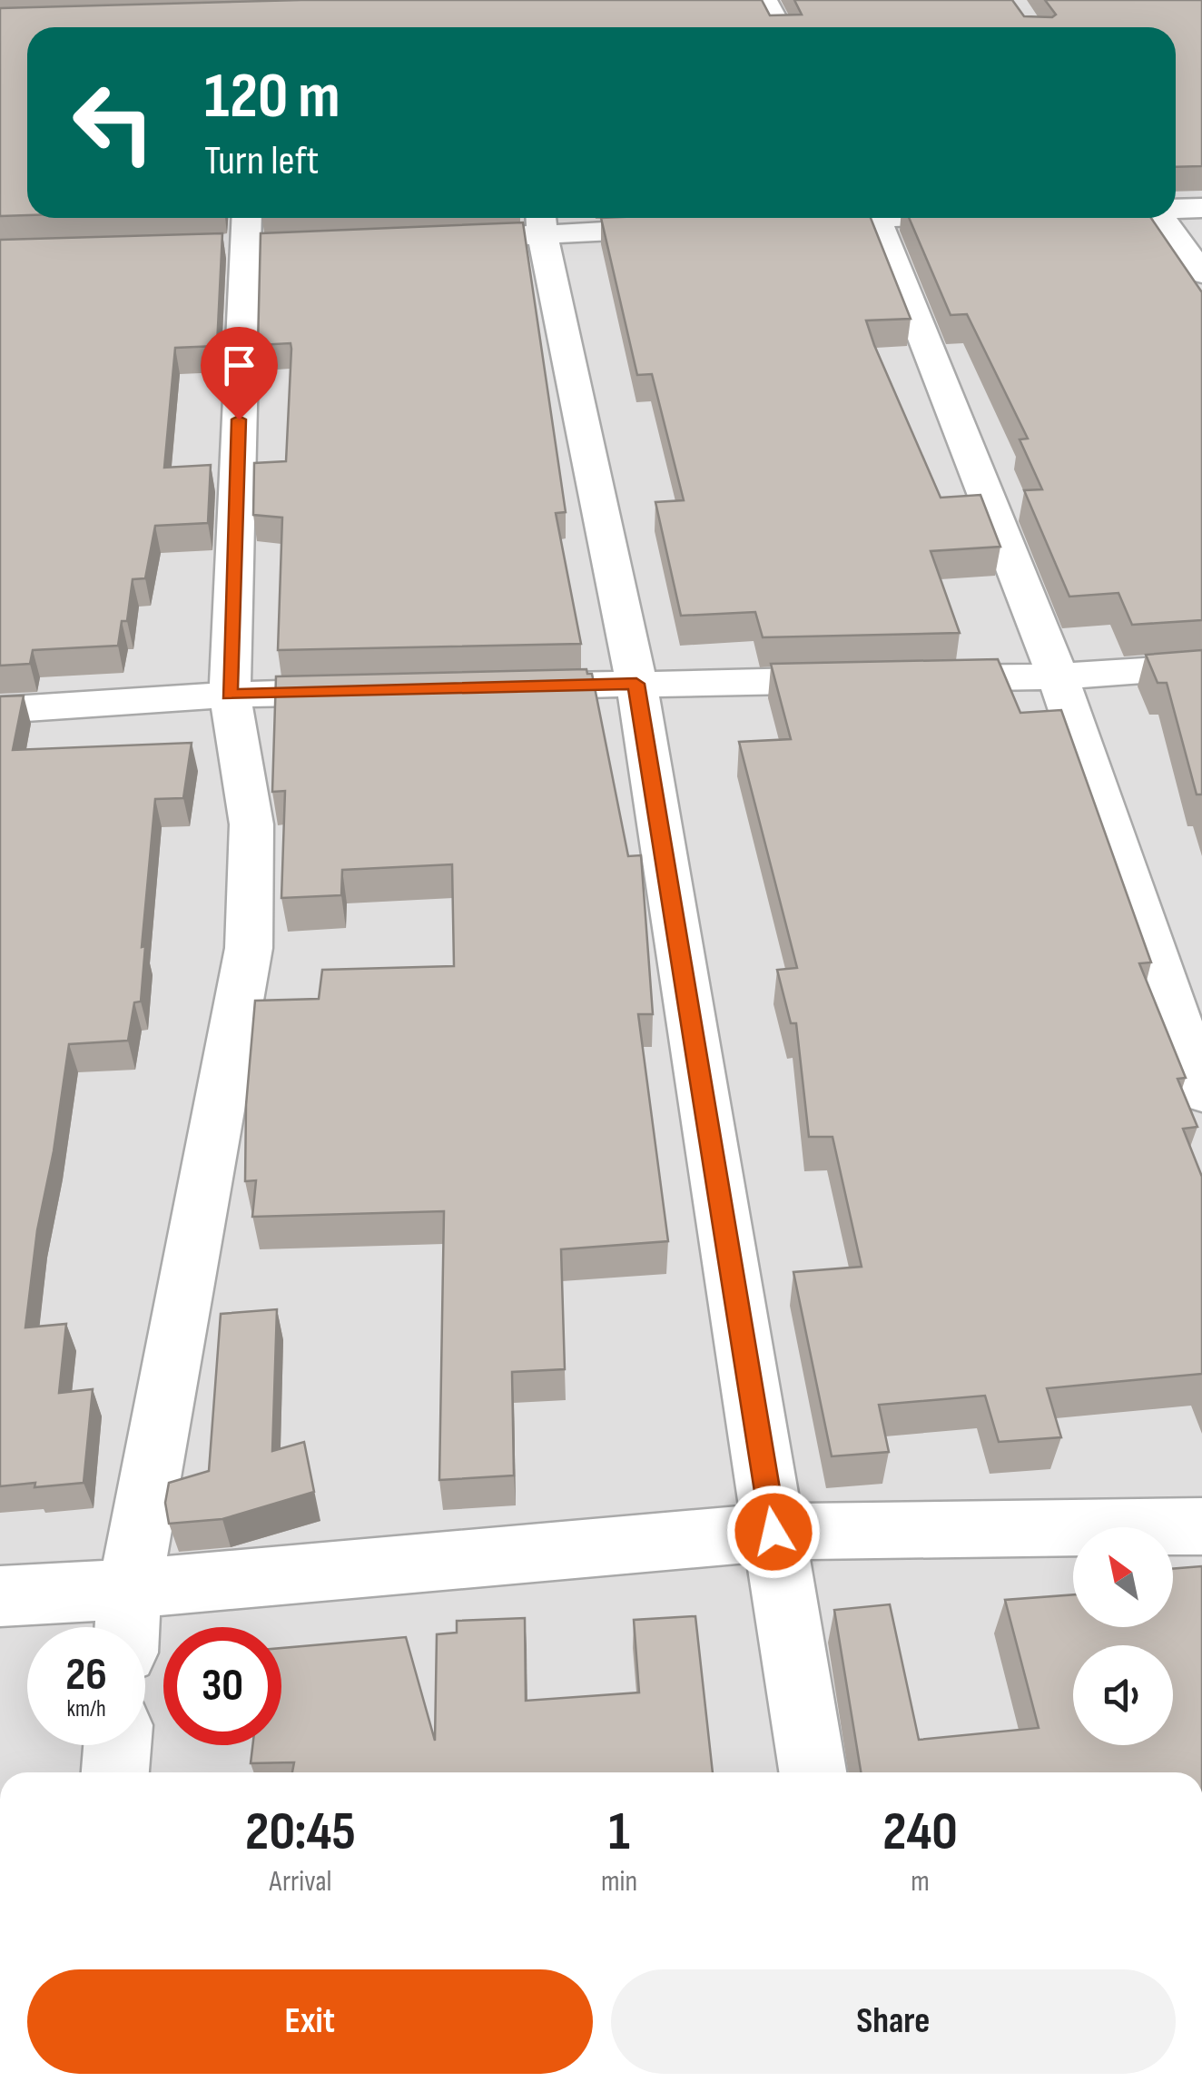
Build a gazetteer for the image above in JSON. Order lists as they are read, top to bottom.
{
  "north": "top left",
  "page": {
    "turn": ["120 m", "Turn left"],
    "speed": "26 km/h",
    "limit": "30",
    "eta": [
      "20:45",
      "Arrival",
      "1",
      "min",
      "240",
      "m"
    ],
    "buttons": ["Exit", "Share"]
  }
}
